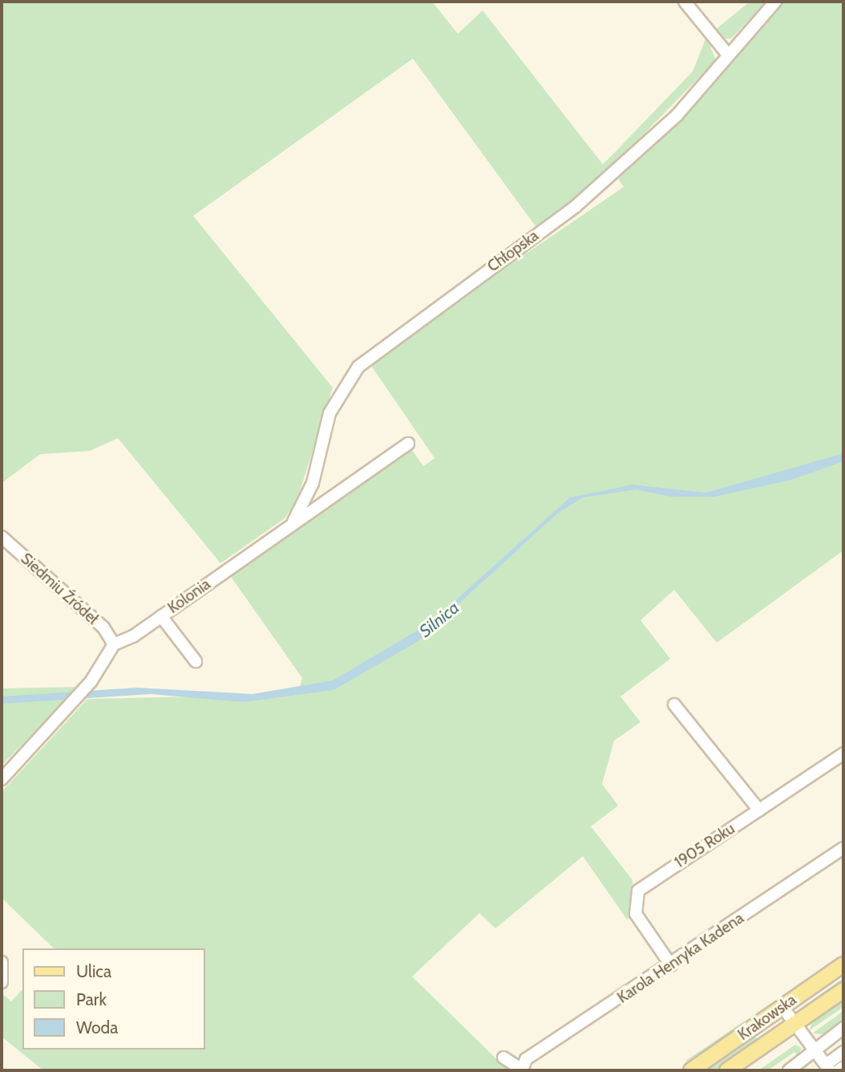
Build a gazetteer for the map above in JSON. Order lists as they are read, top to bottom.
{
  "streets": {
    "main road": ["Krakowska"],
    "street": [
      "Chłopska",
      "Siedmiu Źródeł",
      "Kolonia",
      "1905 Roku",
      "Karola Henryka Kadena"
    ]
  },
  "crossings": [
    ["Chłopska", "Kolonia"],
    ["Siedmiu Źródeł", "Kolonia"],
    ["1905 Roku", "Karola Henryka Kadena"]
  ],
  "water": ["Silnica"],
  "legend": ["Ulica", "Park", "Woda"]
}
